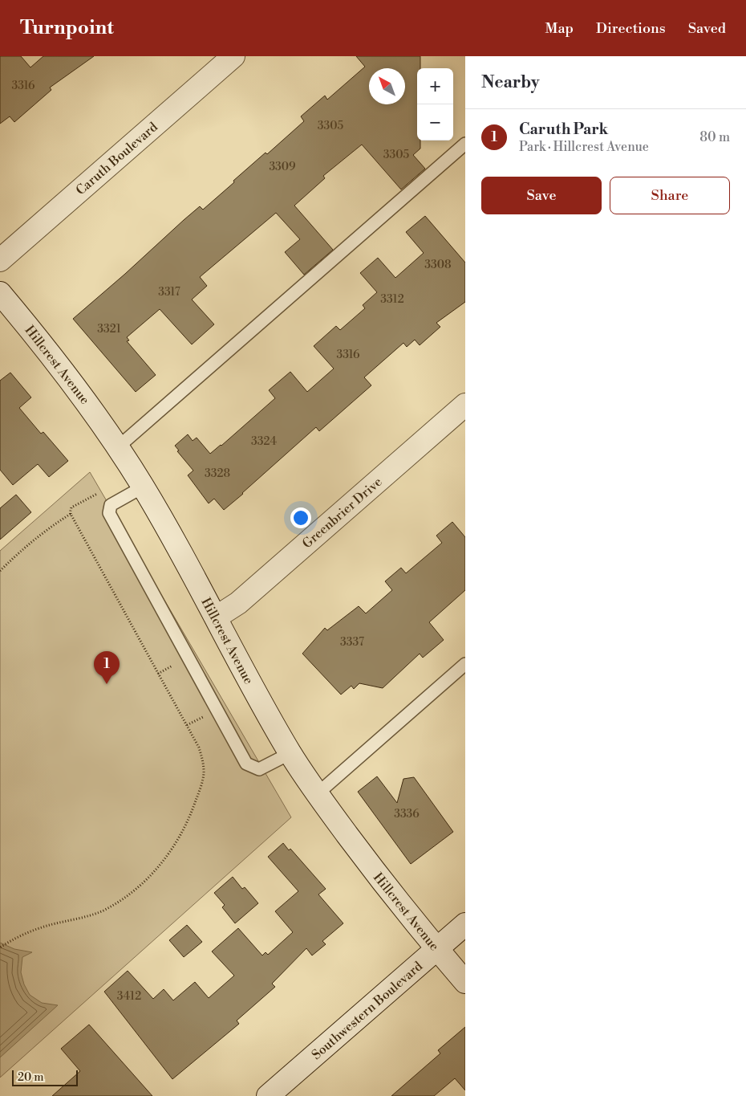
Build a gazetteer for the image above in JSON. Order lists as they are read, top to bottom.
{
  "streets": {
    "street": [
      "Caruth Boulevard",
      "Hillcrest Avenue",
      "Greenbrier Drive",
      "Southwestern Boulevard"
    ]
  },
  "crossings": [
    ["Hillcrest Avenue", "Greenbrier Drive"],
    ["Hillcrest Avenue", "Southwestern Boulevard"]
  ],
  "house_numbers": [
    "3316",
    "3305",
    "3305",
    "3309",
    "3308",
    "3317",
    "3312",
    "3321",
    "3316",
    "3324",
    "3328",
    "3337",
    "3336",
    "3412"
  ],
  "scale_bar": "20 m",
  "north": "top left",
  "page": {
    "header": "Turnpoint",
    "nav": ["Map", "Directions", "Saved"],
    "heading": "Nearby",
    "map_buttons": ["+", "−"],
    "list": [
      {
        "mark": "1",
        "name": "Caruth Park",
        "note": "Park · Hillcrest Avenue",
        "value": "80 m"
      }
    ],
    "buttons": ["Save", "Share"],
    "pins": "1",
    "scale": "20 m"
  }
}
